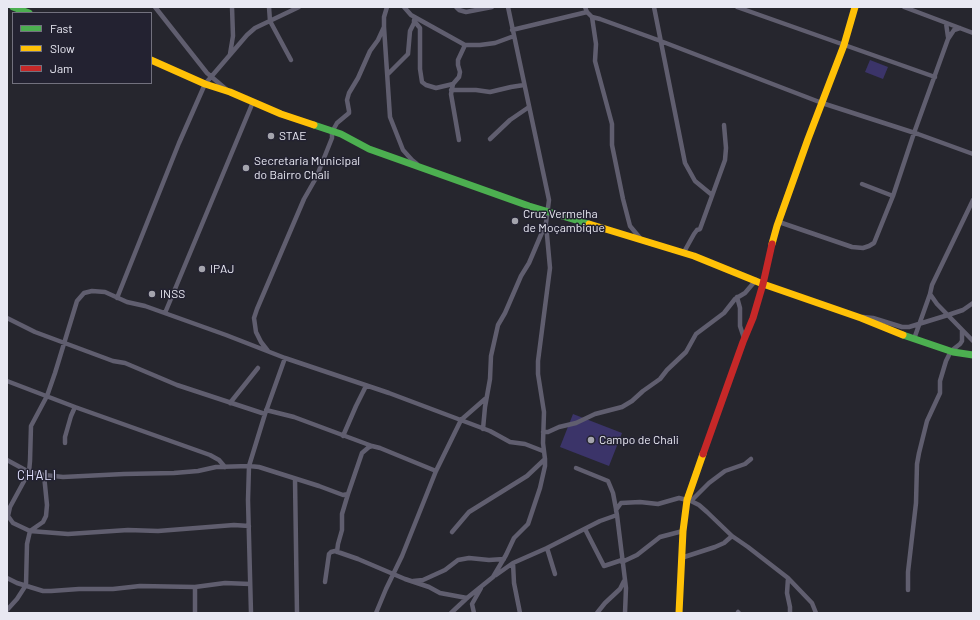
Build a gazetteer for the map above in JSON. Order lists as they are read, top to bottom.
{
  "districts": ["CHALI"],
  "places": [
    "STAE",
    "Secretaria Municipal do Bairro Chali",
    "Cruz Vermelha de Moçambique",
    "IPAJ",
    "INSS",
    "Campo de Chali"
  ],
  "legend": ["Fast", "Slow", "Jam"]
}
